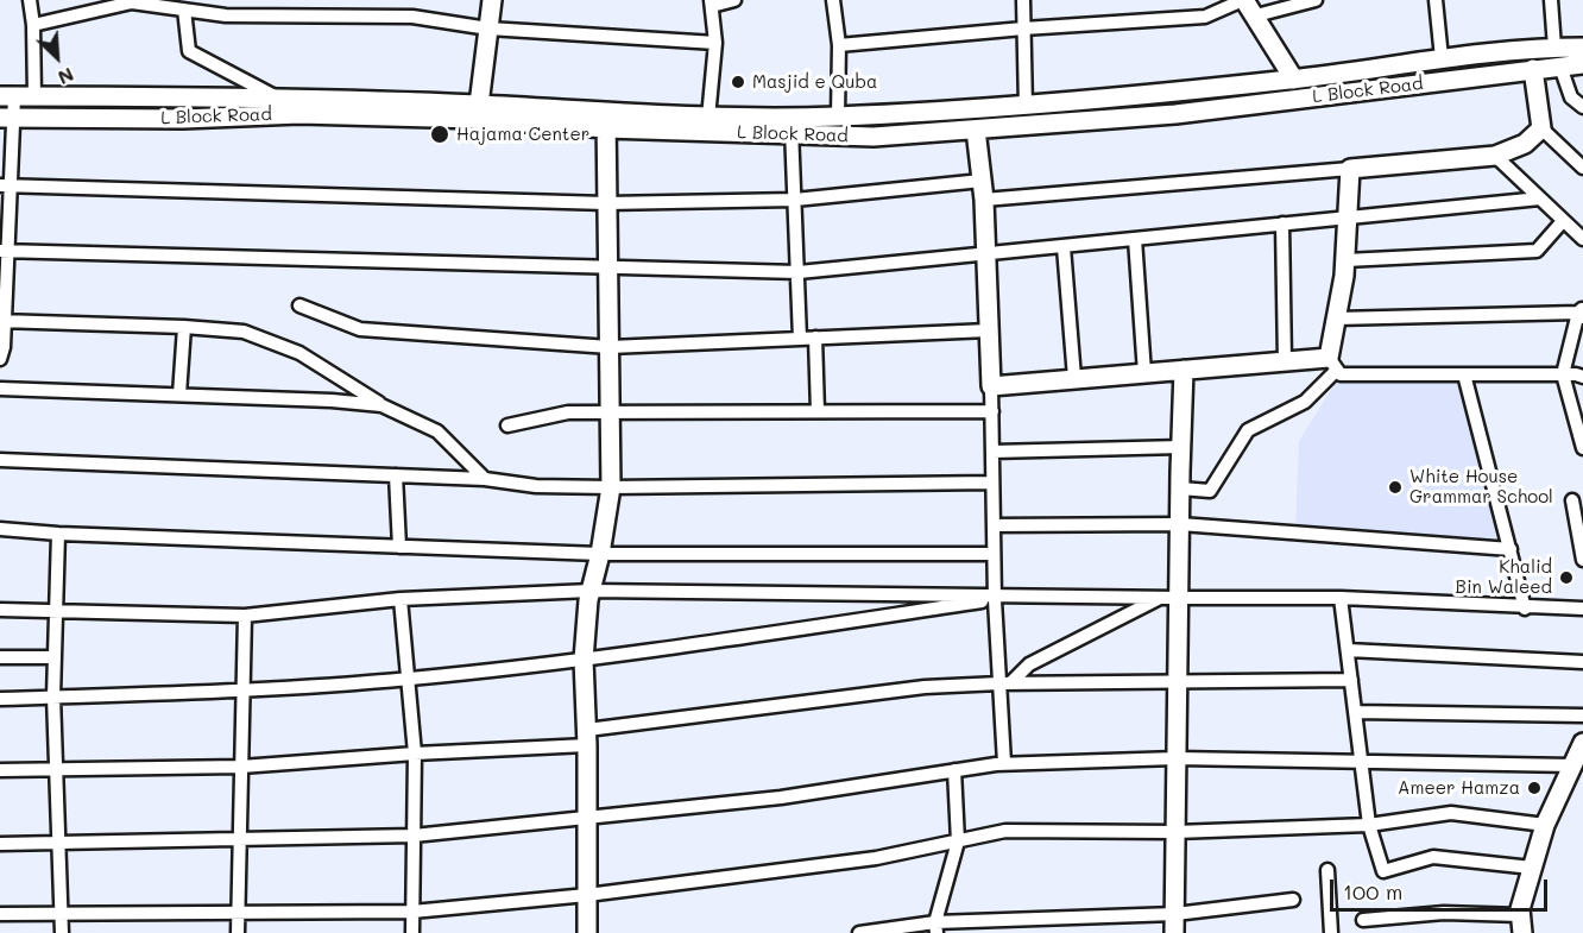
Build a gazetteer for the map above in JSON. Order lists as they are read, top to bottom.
{
  "streets": {
    "main road": ["L Block Road"]
  },
  "places": [
    "Masjid e Quba",
    "Hajama Center",
    "White House Grammar School",
    "Khalid Bin Waleed",
    "Ameer Hamza"
  ],
  "scale_bar": "100 m",
  "north": "bottom right"
}
